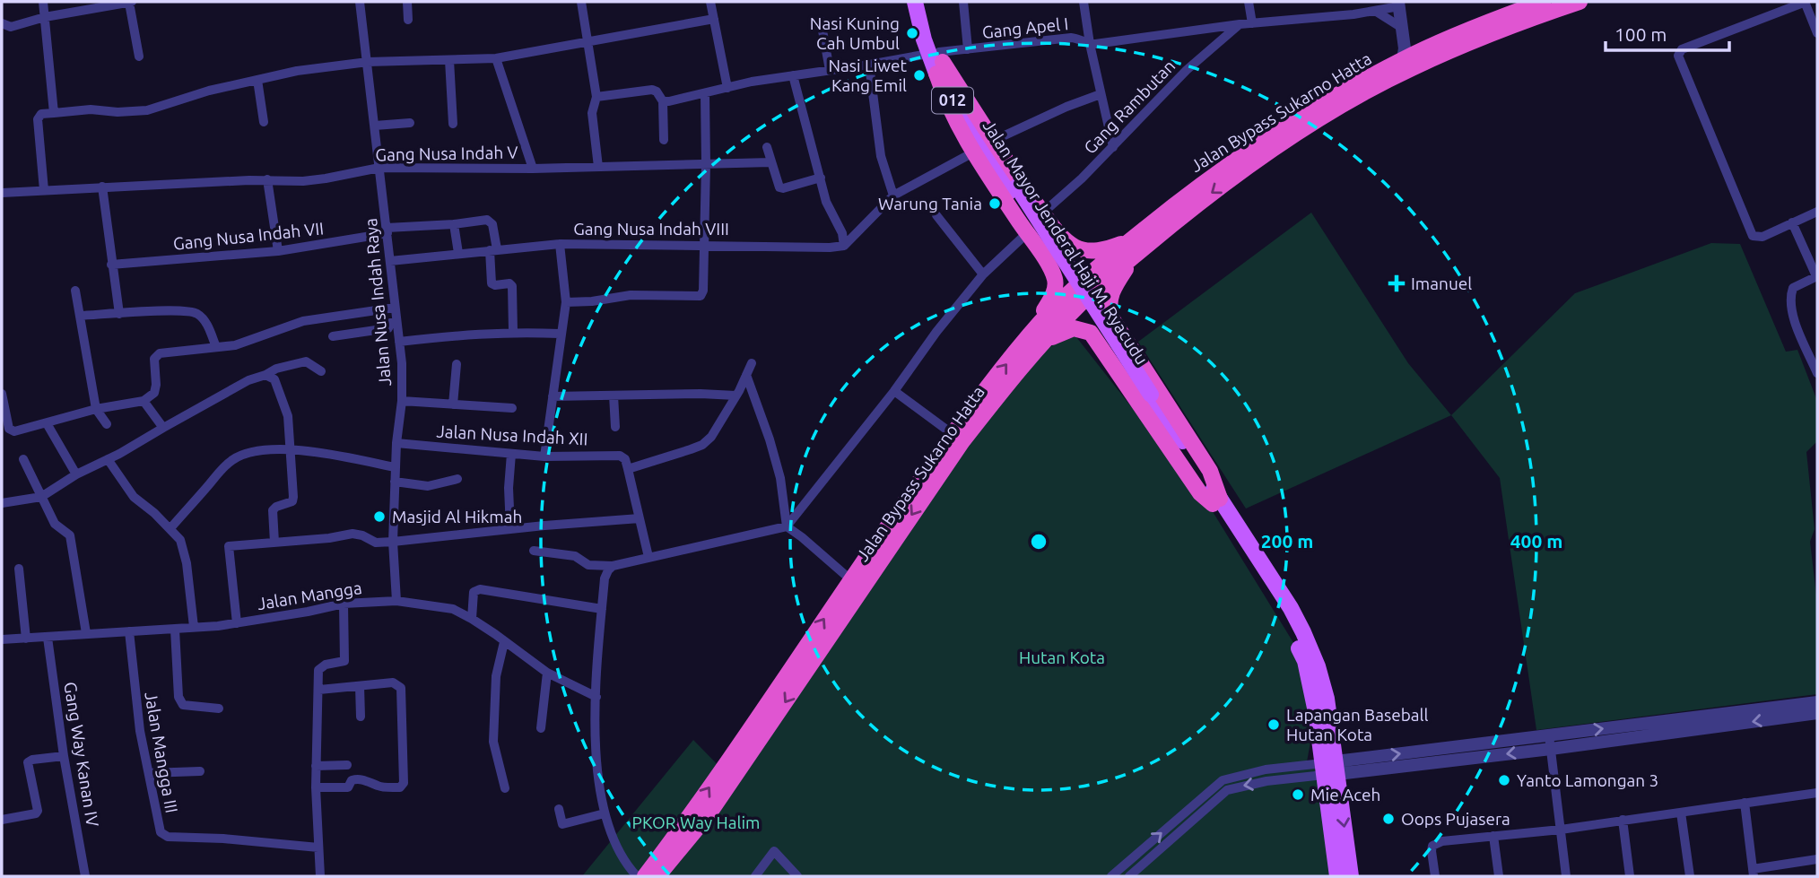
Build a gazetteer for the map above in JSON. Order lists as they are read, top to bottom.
{
  "streets": {
    "highway": ["Jalan Bypass Sukarno Hatta"],
    "main road": ["012", "Jalan Mayor Jenderal Haji M. Ryacudu"],
    "street": [
      "Gang Apel I",
      "Gang Rambutan",
      "Gang Nusa Indah V",
      "Gang Nusa Indah VIII",
      "Gang Nusa Indah VII",
      "Jalan Nusa Indah Raya",
      "Jalan Nusa Indah XII",
      "Jalan Mangga",
      "Jalan Mangga III",
      "Gang Way Kanan IV"
    ]
  },
  "crossings": [
    ["Gang Apel I", "Gang Rambutan"],
    ["Gang Apel I", "Jalan Mayor Jenderal Haji M. Ryacudu"],
    ["Gang Nusa Indah V", "Jalan Nusa Indah Raya"],
    ["Gang Nusa Indah VIII", "Jalan Nusa Indah Raya"],
    ["Gang Nusa Indah VII", "Jalan Nusa Indah Raya"],
    ["Jalan Nusa Indah Raya", "Jalan Nusa Indah XII"],
    ["Jalan Nusa Indah Raya", "Jalan Mangga"],
    ["Jalan Mangga", "Jalan Mangga III"],
    ["Jalan Mangga", "Gang Way Kanan IV"]
  ],
  "parks": ["Hutan Kota", "PKOR Way Halim"],
  "places": {
    "other": [
      "Nasi Kuning Cah Umbul",
      "Nasi Liwet Kang Emil",
      "Warung Tania",
      "Masjid Al Hikmah",
      "Lapangan Baseball Hutan Kota",
      "Yanto Lamongan 3",
      "Mie Aceh",
      "Oops Pujasera"
    ],
    "health": ["Imanuel"]
  },
  "scale_bar": "100 m",
  "rings": ["200 m", "400 m"]
}
